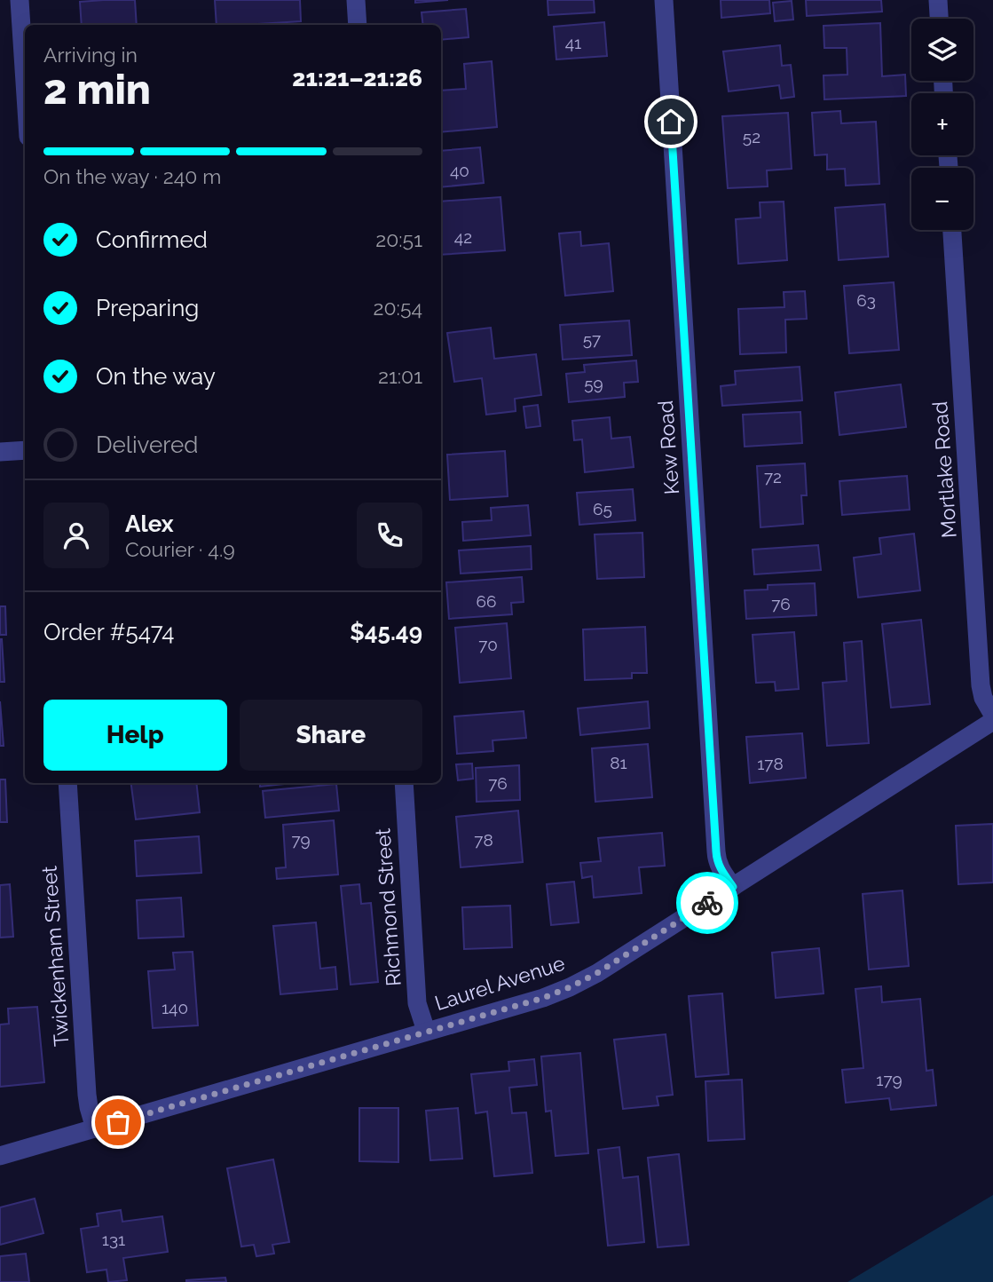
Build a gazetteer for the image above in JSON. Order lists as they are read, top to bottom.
{
  "streets": {
    "street": [
      "Kew Road",
      "Mortlake Road",
      "Richmond Street",
      "Twickenham Street",
      "Laurel Avenue"
    ]
  },
  "crossings": [
    ["Kew Road", "Laurel Avenue"],
    ["Richmond Street", "Laurel Avenue"],
    ["Twickenham Street", "Laurel Avenue"]
  ],
  "house_numbers": [
    "41",
    "52",
    "40",
    "42",
    "63",
    "57",
    "59",
    "72",
    "65",
    "66",
    "76",
    "70",
    "81",
    "178",
    "76",
    "79",
    "78",
    "140",
    "179",
    "131"
  ],
  "page": {
    "map_buttons": ["+", "−"],
    "heading": ["2 min", "Arriving in", "21:21–21:26"],
    "panel": [
      "Alex",
      "Courier · 4.9",
      "Order #5474",
      "$45.49"
    ],
    "bar": "On the way · 240 m",
    "list": [
      ["Confirmed", "20:51"],
      ["Preparing", "20:54"],
      ["On the way", "21:01"],
      "Delivered"
    ],
    "buttons": ["Help", "Share"]
  }
}
